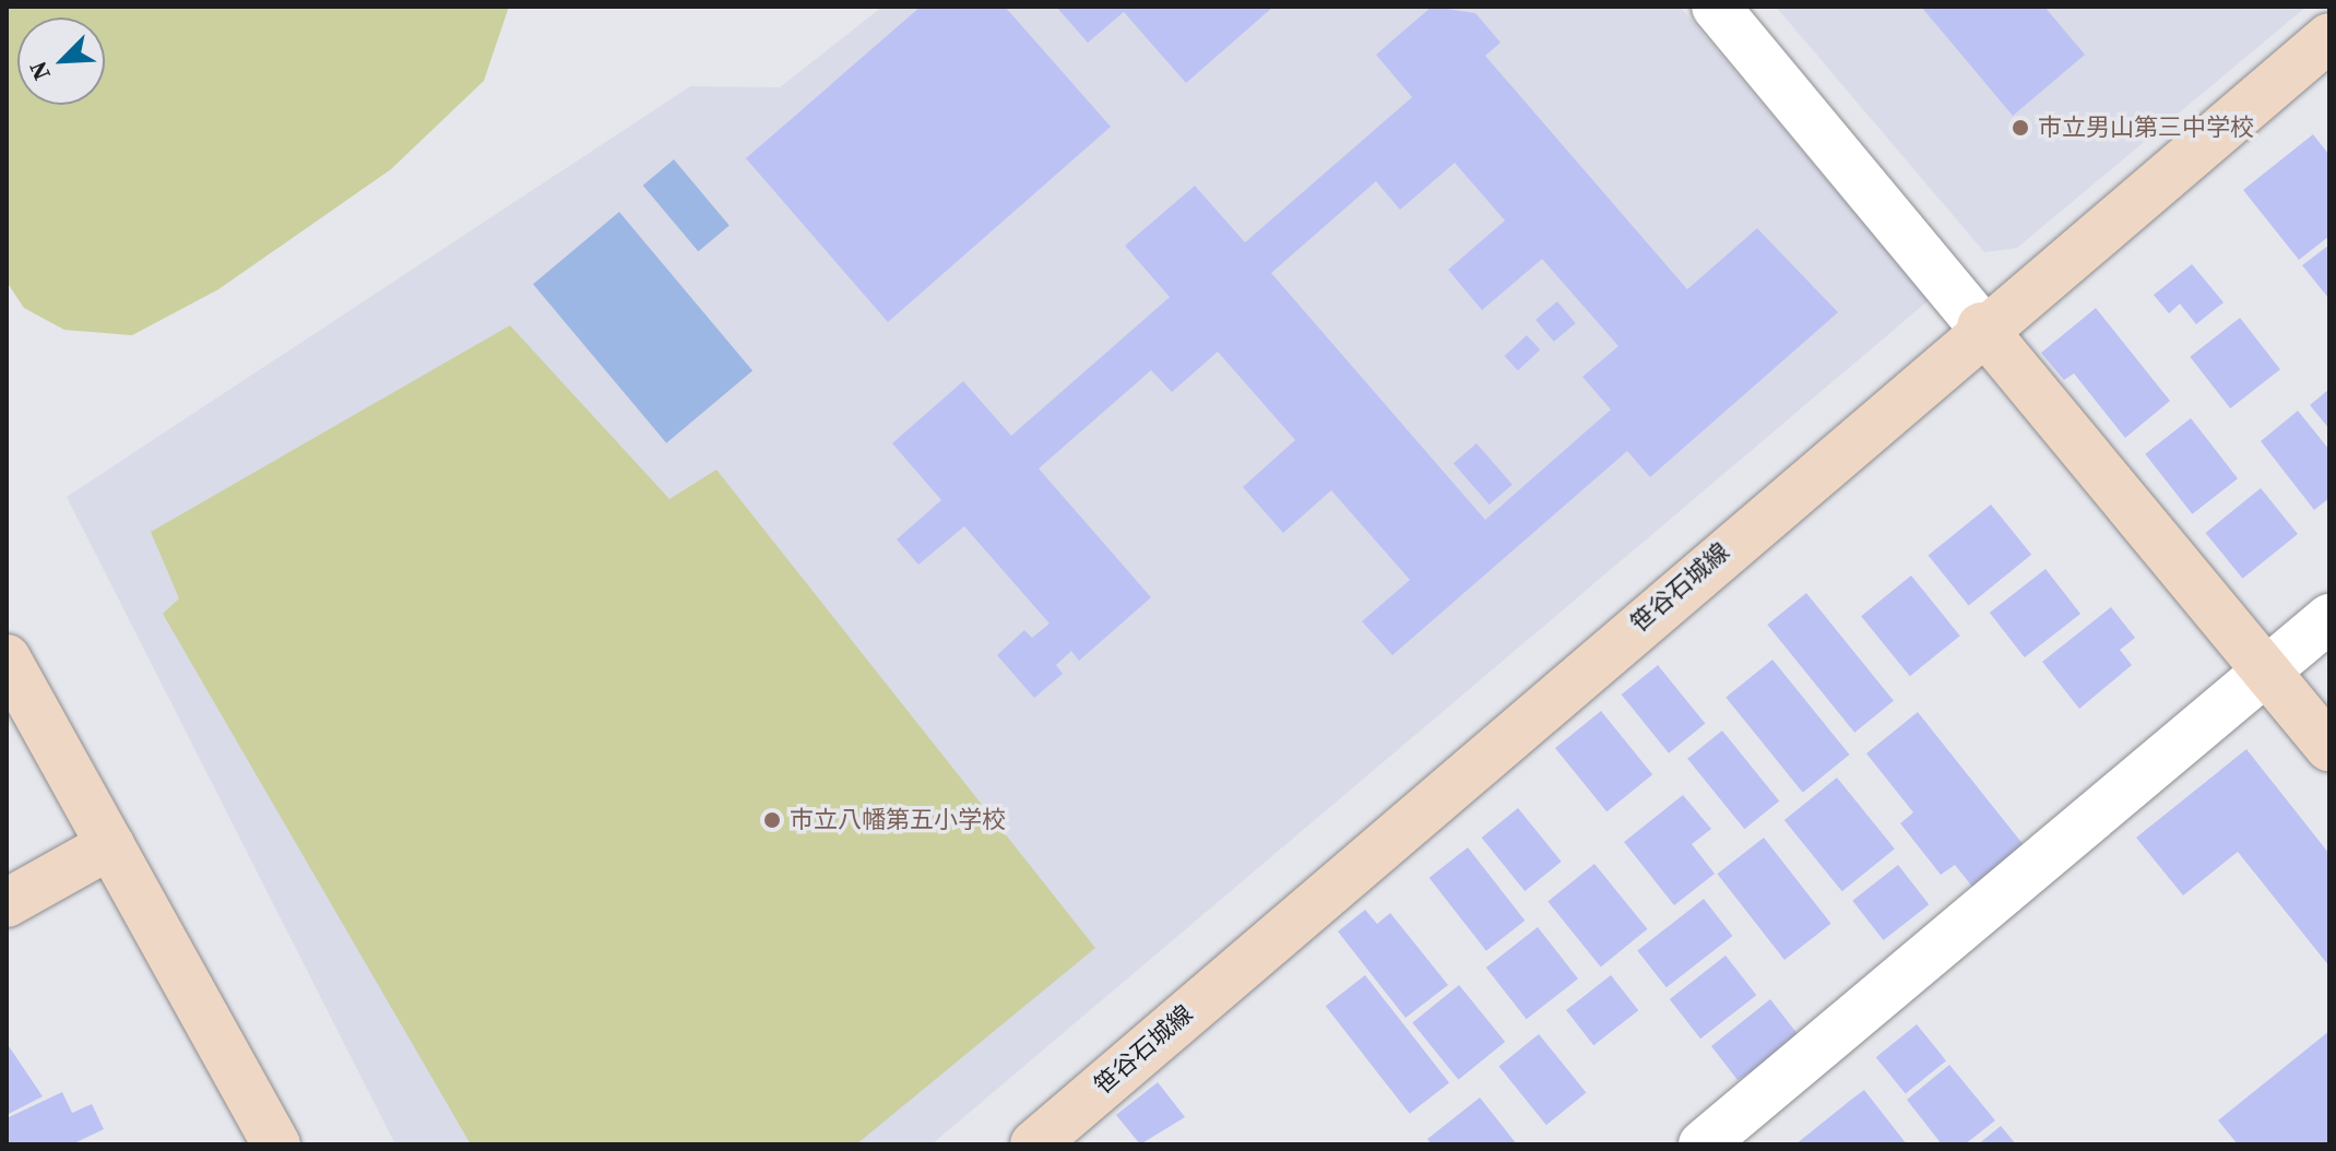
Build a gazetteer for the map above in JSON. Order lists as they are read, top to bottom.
{
  "streets": {
    "street": ["笹谷石城線"]
  },
  "places": ["市立男山第三中学校", "市立八幡第五小学校"],
  "north": "bottom left"
}
